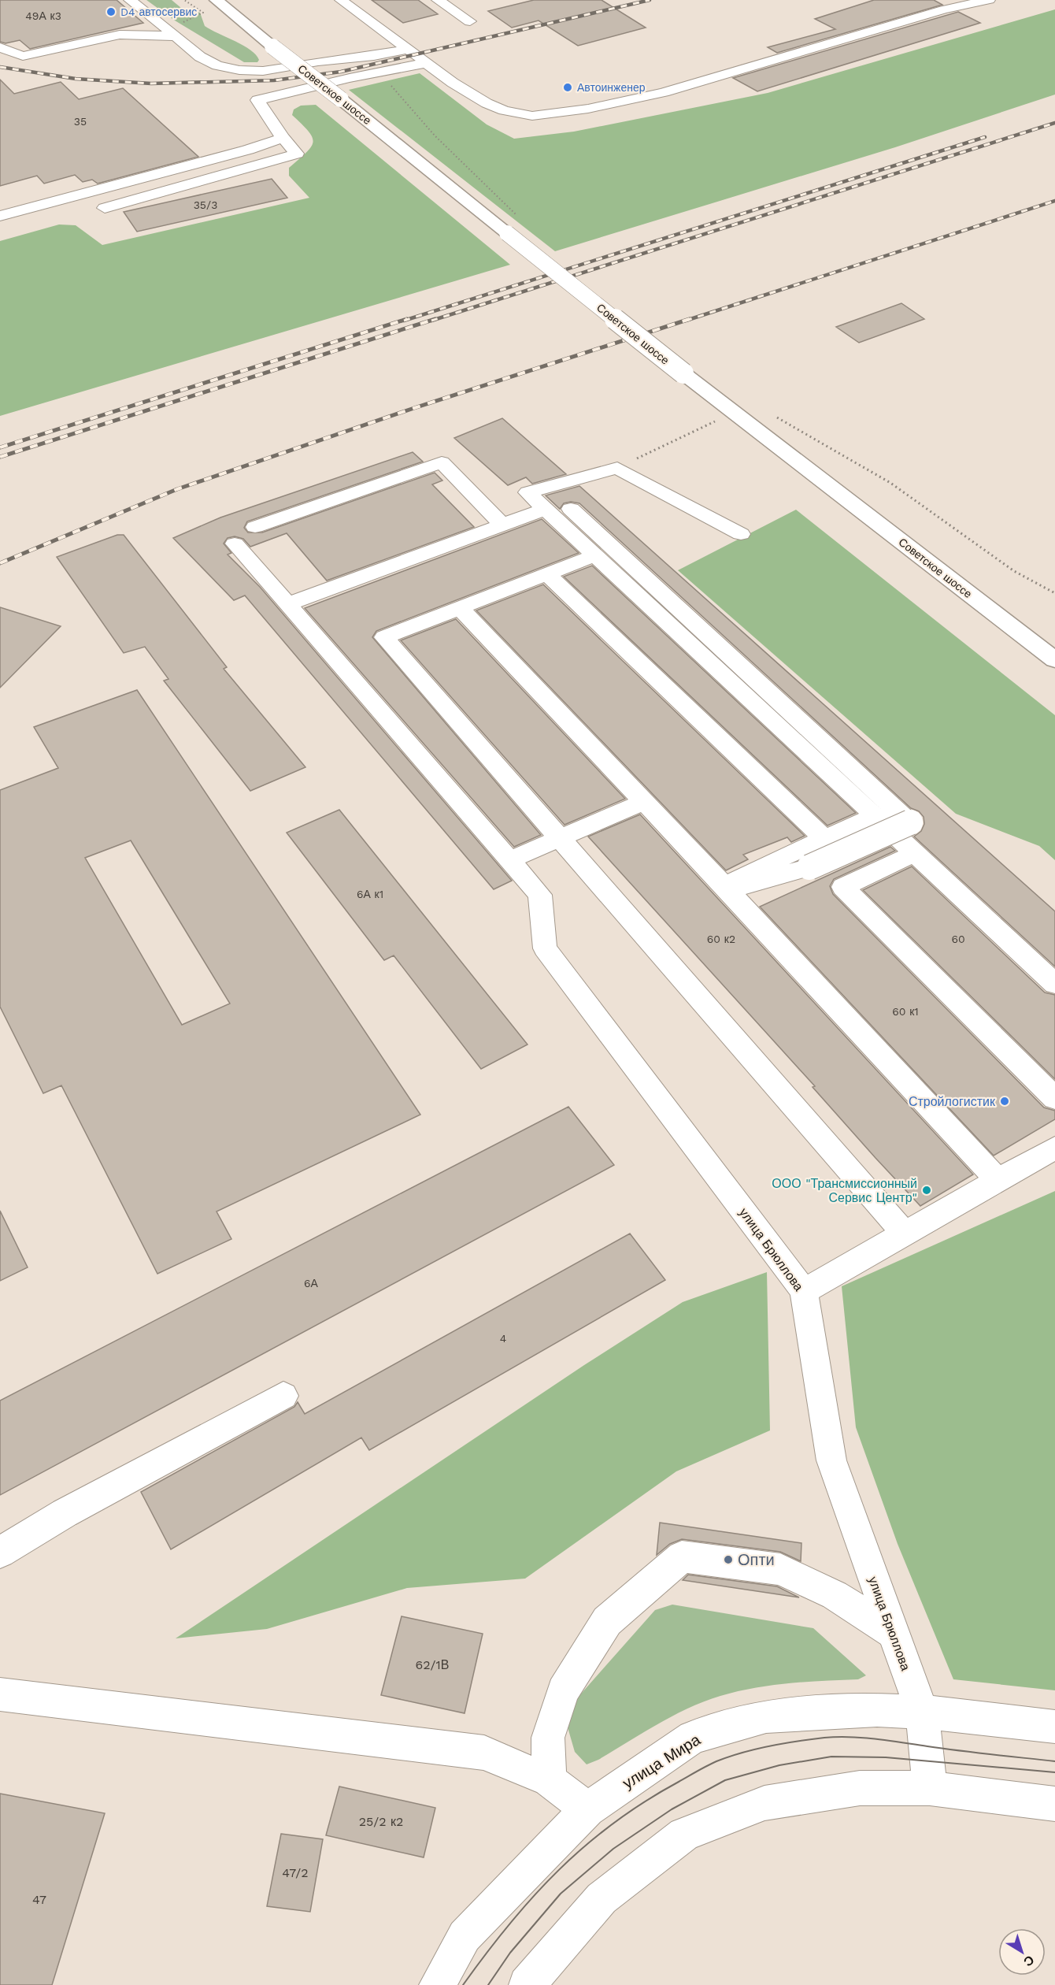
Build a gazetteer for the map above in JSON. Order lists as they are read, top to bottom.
{
  "streets": {
    "main road": ["Советское шоссе"],
    "street": ["улица Брюллова", "улица Мира"]
  },
  "crossings": [
    ["улица Брюллова", "улица Мира"]
  ],
  "places": [
    "D4 автосервис",
    "Автоинженер",
    "Стройлогистик",
    "ООО \"Трансмиссионный Сервис Центр\"",
    "Опти"
  ],
  "house_numbers": [
    "49А к3",
    "35",
    "35/3",
    "6А к1",
    "60 к2",
    "60",
    "60 к1",
    "6А",
    "4",
    "62/1В",
    "25/2 к2",
    "47/2",
    "47"
  ],
  "north": "bottom right"
}
